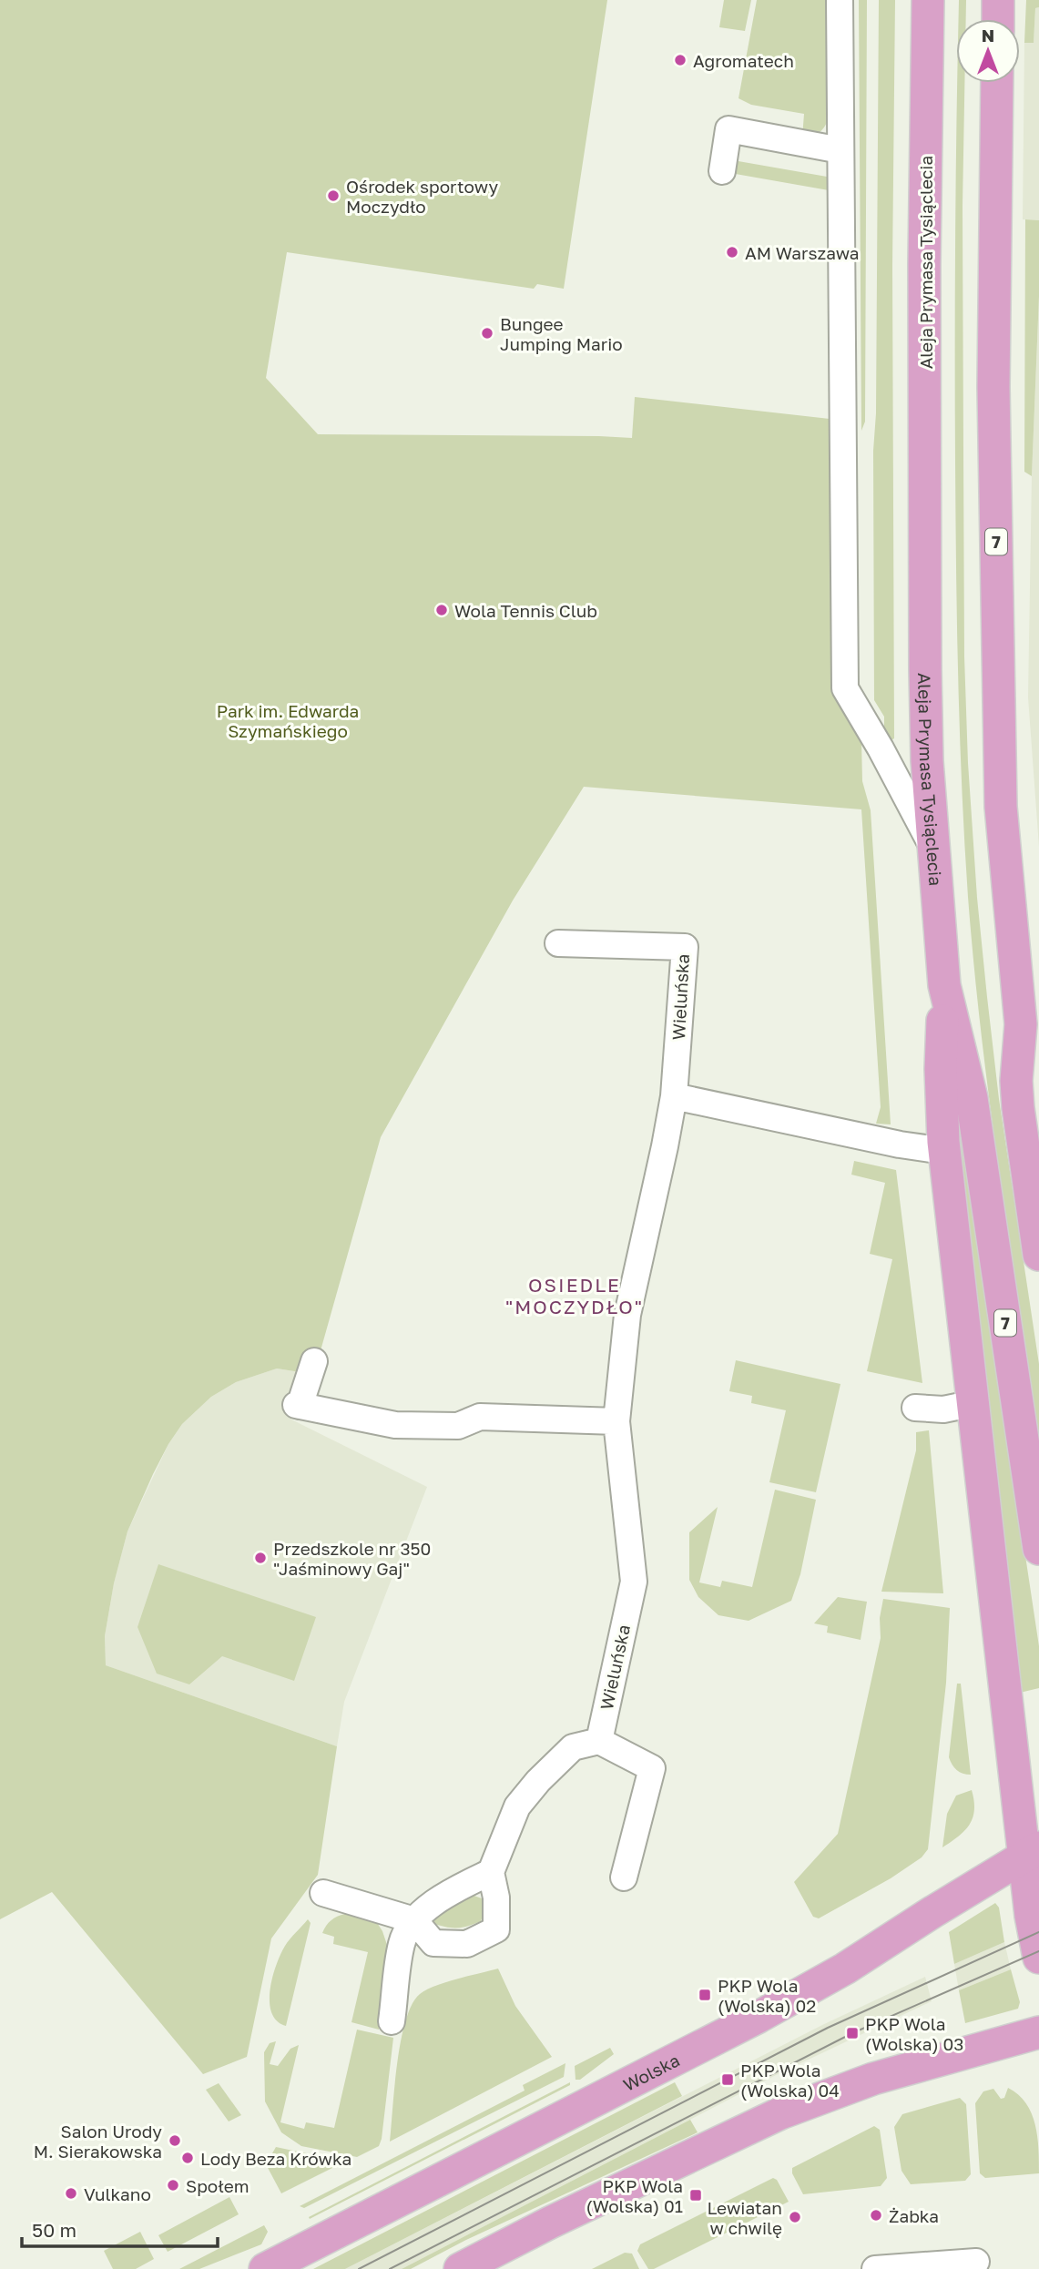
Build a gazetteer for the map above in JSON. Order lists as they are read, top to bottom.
{
  "streets": {
    "main road": ["Aleja Prymasa Tysiąclecia", "7", "Wolska"],
    "street": ["Wieluńska"]
  },
  "districts": ["OSIEDLE \"MOCZYDŁO\""],
  "parks": ["Park im. Edwarda Szymańskiego"],
  "places": {
    "other": [
      "Agromatech",
      "Ośrodek sportowy Moczydło",
      "AM Warszawa",
      "Bungee Jumping Mario",
      "Wola Tennis Club",
      "Przedszkole nr 350 \"Jaśminowy Gaj\"",
      "Salon Urody M. Sierakowska",
      "Lody Beza Krówka",
      "Społem",
      "Vulkano",
      "Żabka",
      "Lewiatan w chwilę"
    ],
    "transit": [
      "PKP Wola (Wolska) 02",
      "PKP Wola (Wolska) 03",
      "PKP Wola (Wolska) 04",
      "PKP Wola (Wolska) 01"
    ]
  },
  "scale_bar": "50 m",
  "north": "top"
}
